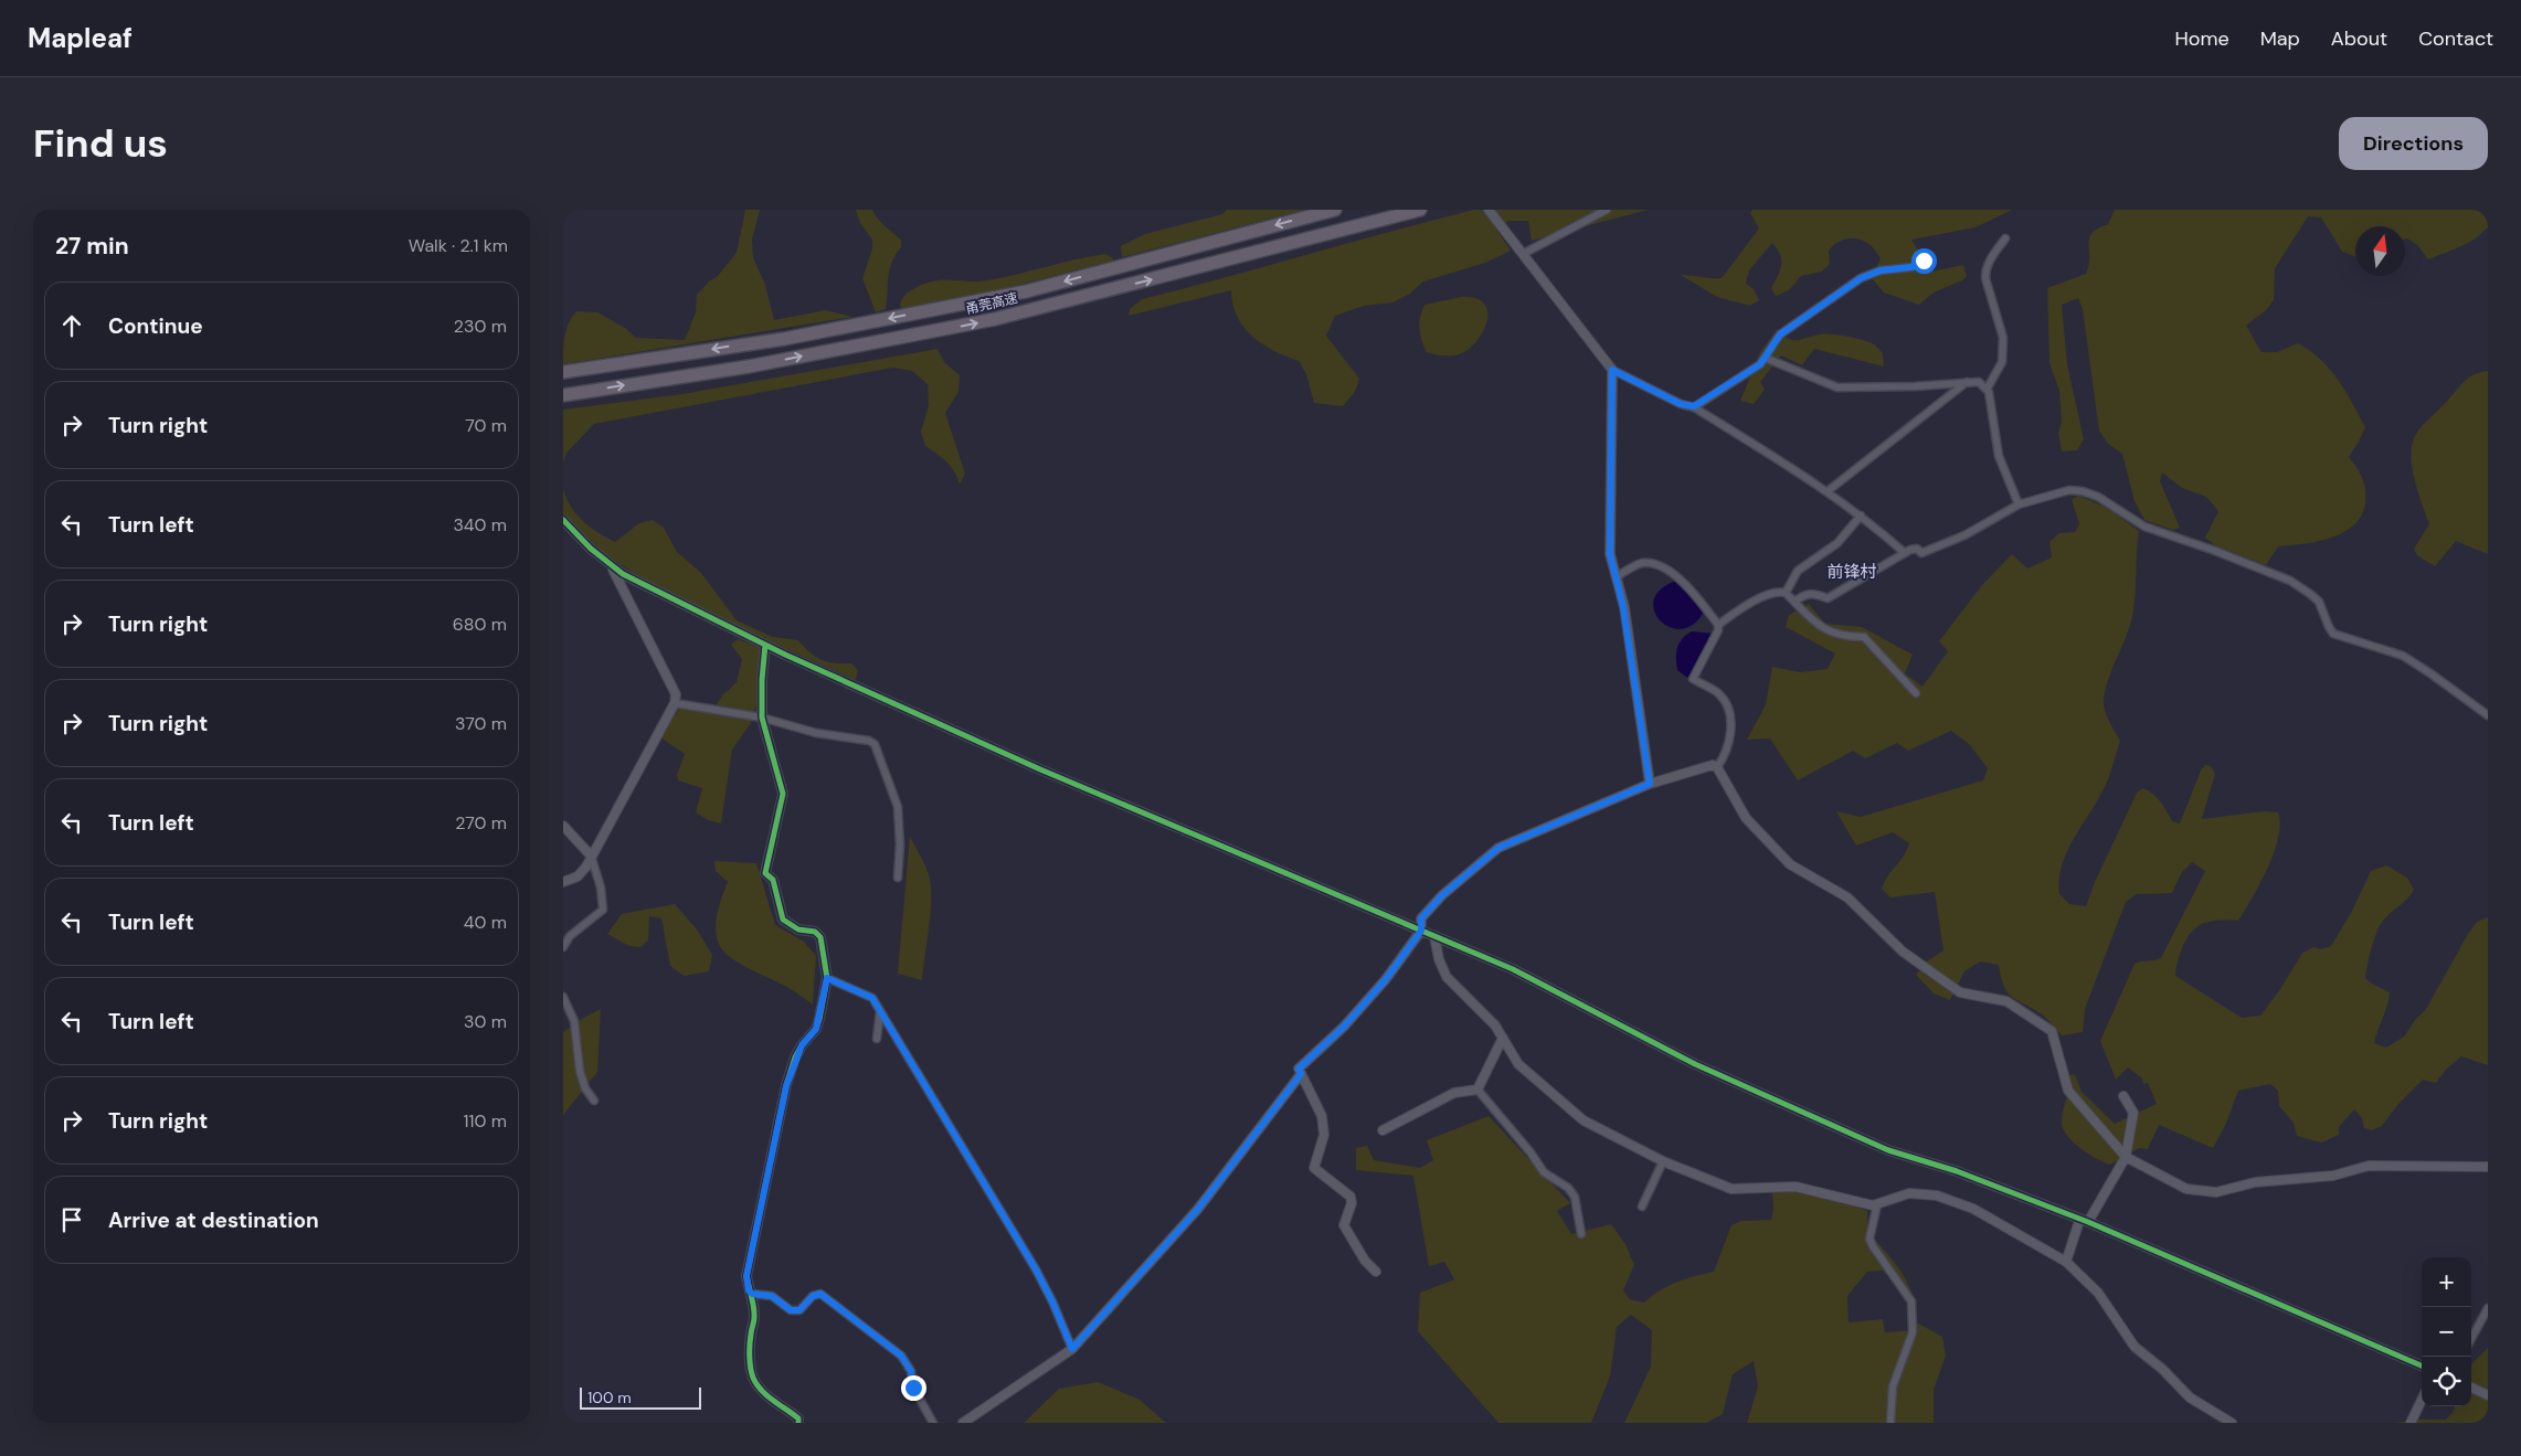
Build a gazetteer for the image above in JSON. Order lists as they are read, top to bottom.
{
  "streets": {
    "highway": ["甬莞高速"]
  },
  "districts": ["前锋村"],
  "scale_bar": "100 m",
  "north": "top",
  "page": {
    "header": "Mapleaf",
    "nav": [
      "Home",
      "Map",
      "About",
      "Contact"
    ],
    "buttons": "Directions",
    "title": "Find us",
    "heading": ["27 min", "Walk · 2.1 km"],
    "list": [
      ["Continue", "230 m"],
      ["Turn right", "70 m"],
      ["Turn left", "340 m"],
      ["Turn right", "680 m"],
      ["Turn right", "370 m"],
      ["Turn left", "270 m"],
      ["Turn left", "40 m"],
      ["Turn left", "30 m"],
      ["Turn right", "110 m"],
      "Arrive at destination"
    ],
    "map_buttons": ["+", "−"],
    "scale": "100 m"
  }
}
